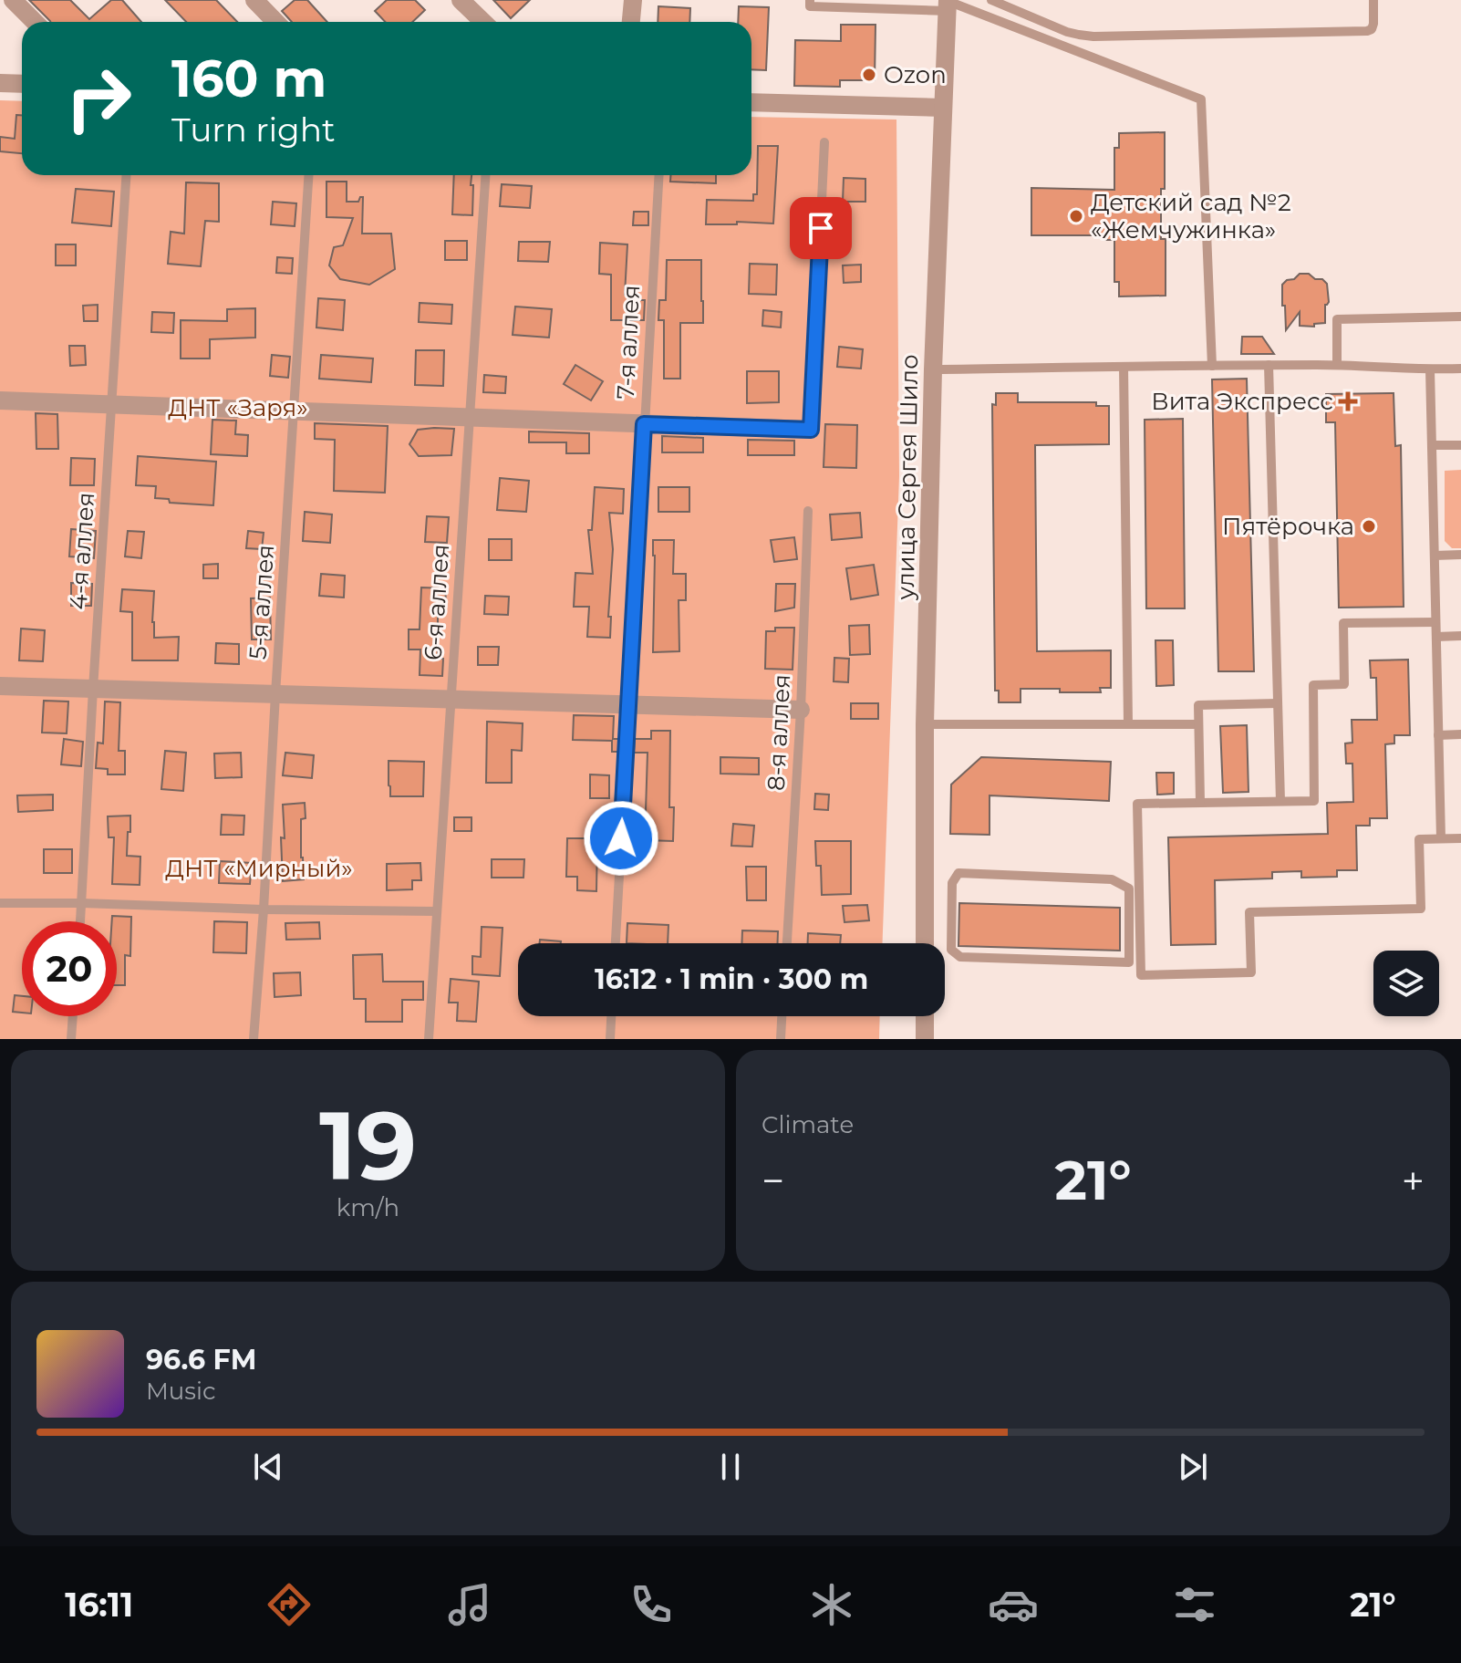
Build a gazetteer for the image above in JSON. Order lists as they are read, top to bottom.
{
  "streets": {
    "street": ["улица Сергея Шило"],
    "lane": [
      "7-я аллея",
      "4-я аллея",
      "5-я аллея",
      "6-я аллея",
      "8-я аллея"
    ]
  },
  "parks": ["ДНТ «Заря»", "ДНТ «Мирный»"],
  "places": {
    "other": ["Ozon", "Детский сад №2 «Жемчужинка»", "Пятёрочка"],
    "health": ["Вита Экспресс"]
  },
  "page": {
    "turn": ["160 m", "Turn right"],
    "limit": "20",
    "trip": "16:12 · 1 min · 300 m",
    "tile": [
      ["19", "km/h"],
      "Climate"
    ],
    "heat": ["−", "21°", "+"],
    "song": ["96.6 FM", "Music"],
    "tabs": ["16:11", "21°"]
  }
}
